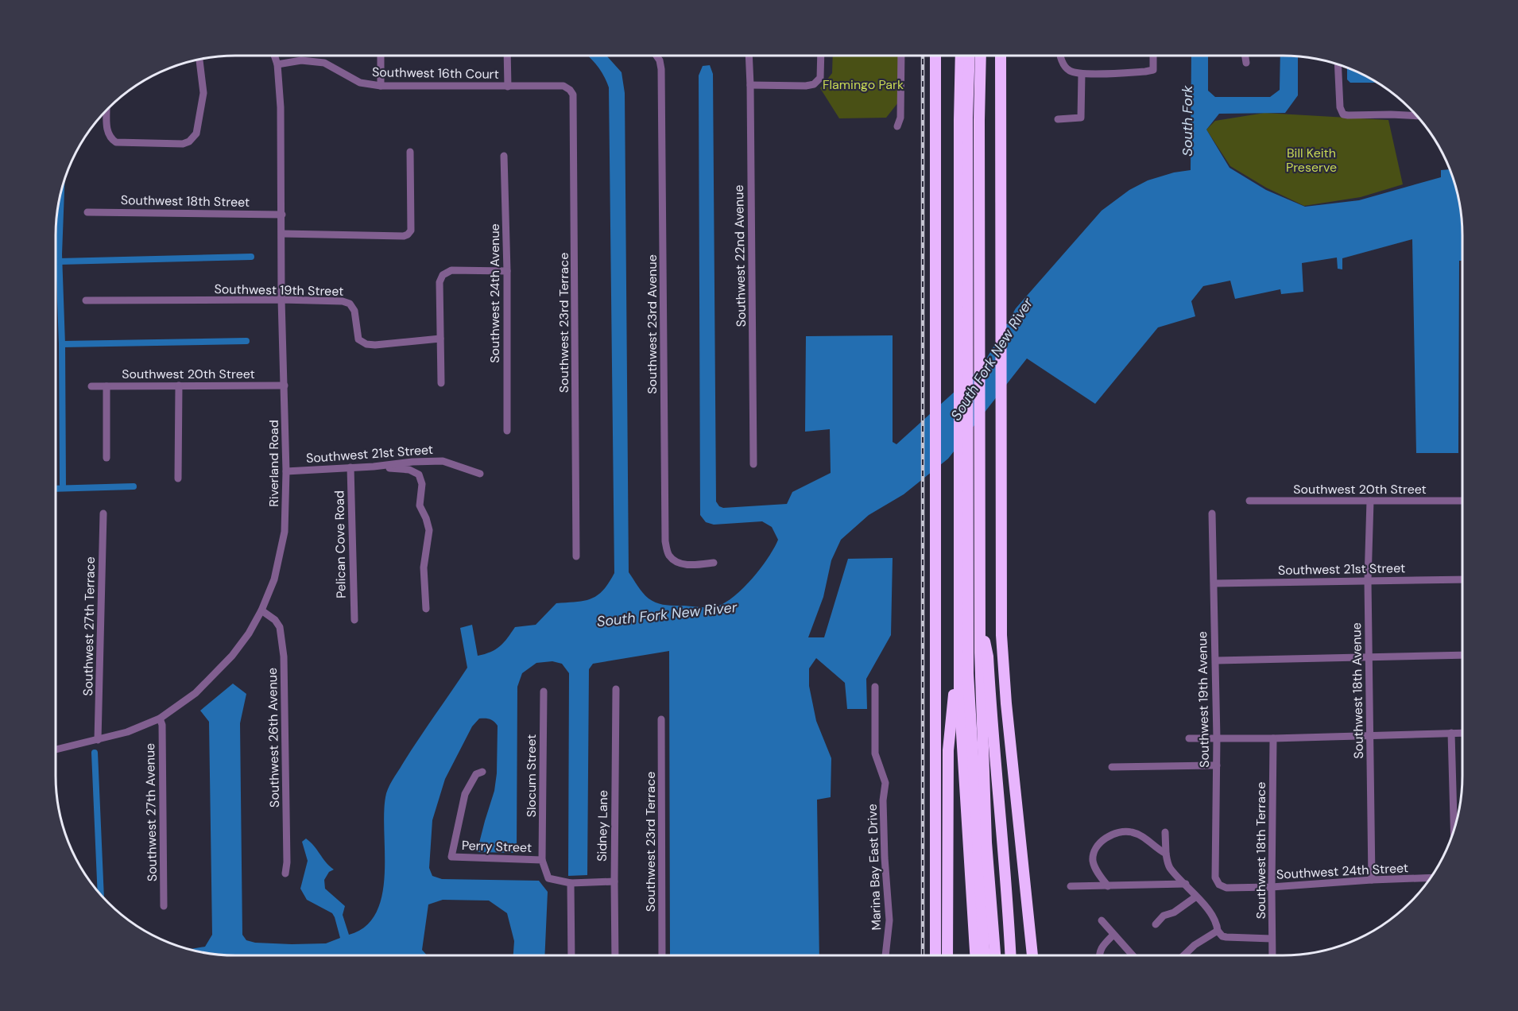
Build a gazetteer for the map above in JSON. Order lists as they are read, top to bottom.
{
  "streets": {
    "street": [
      "Southwest 16th Court",
      "Southwest 18th Street",
      "Southwest 22nd Avenue",
      "Southwest 19th Street",
      "Southwest 24th Avenue",
      "Southwest 23rd Terrace",
      "Southwest 23rd Avenue",
      "Southwest 20th Street",
      "Southwest 21st Street",
      "Riverland Road",
      "Pelican Cove Road",
      "Southwest 27th Terrace",
      "Southwest 18th Avenue",
      "Southwest 19th Avenue",
      "Southwest 26th Avenue",
      "Slocum Street",
      "Southwest 27th Avenue",
      "Sidney Lane",
      "Perry Street",
      "Southwest 18th Terrace",
      "Marina Bay East Drive",
      "Southwest 24th Street"
    ]
  },
  "crossings": [
    ["Southwest 16th Court", "Southwest 23rd Terrace"],
    ["Southwest 16th Court", "Riverland Road"],
    ["Southwest 18th Street", "Riverland Road"],
    ["Southwest 19th Street", "Riverland Road"],
    ["Southwest 20th Street", "Riverland Road"],
    ["Southwest 20th Street", "Southwest 18th Avenue"],
    ["Southwest 21st Street", "Riverland Road"],
    ["Southwest 21st Street", "Pelican Cove Road"],
    ["Southwest 21st Street", "Southwest 18th Avenue"],
    ["Southwest 21st Street", "Southwest 19th Avenue"],
    ["Riverland Road", "Southwest 27th Terrace"],
    ["Riverland Road", "Southwest 26th Avenue"],
    ["Riverland Road", "Southwest 27th Avenue"],
    ["Southwest 18th Avenue", "Southwest 24th Street"],
    ["Southwest 19th Avenue", "Southwest 24th Street"],
    ["Slocum Street", "Perry Street"],
    ["Sidney Lane", "Perry Street"],
    ["Southwest 18th Terrace", "Southwest 24th Street"]
  ],
  "water": ["South Fork", "South Fork New River"],
  "parks": ["Flamingo Park", "Bill Keith Preserve"]
}
